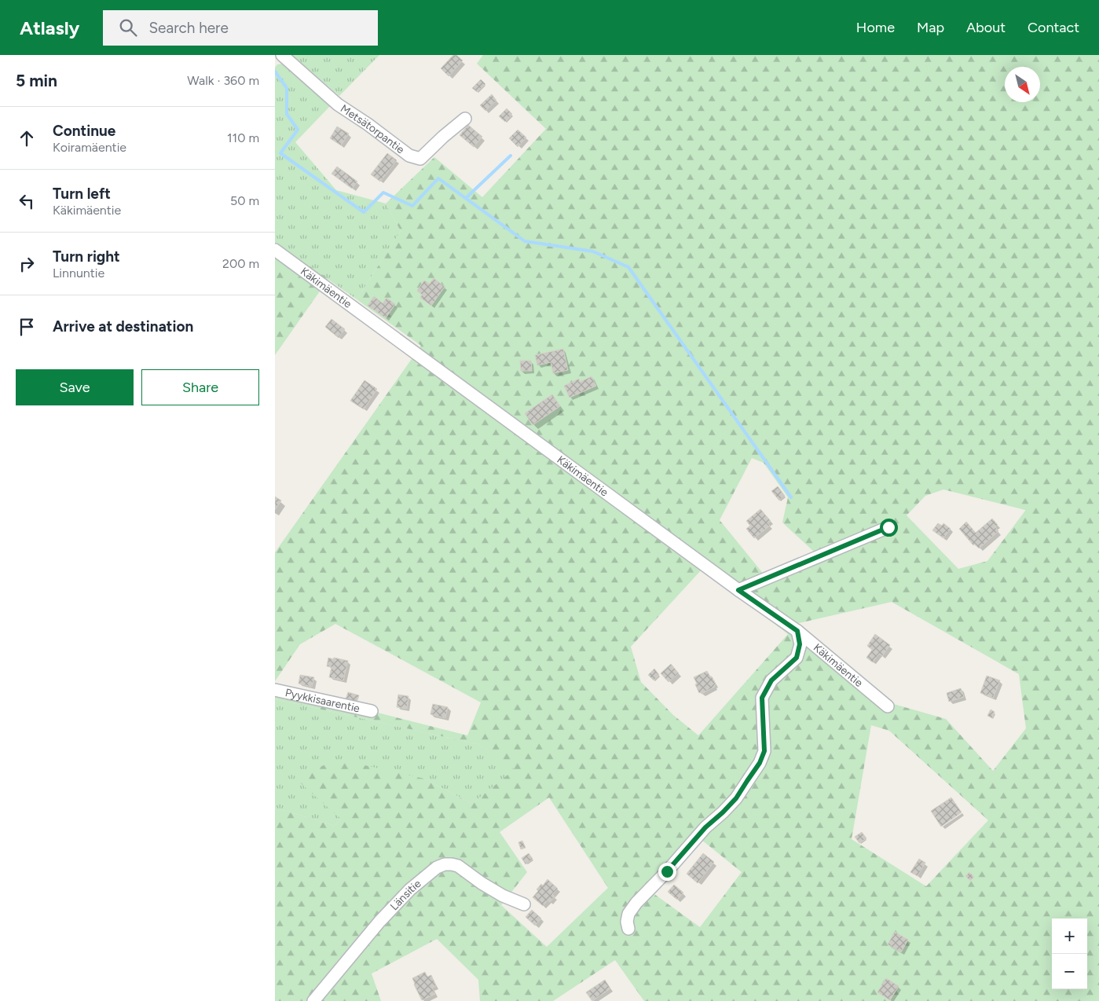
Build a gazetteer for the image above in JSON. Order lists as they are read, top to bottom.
{
  "streets": {
    "street": [
      "Metsätorpantie",
      "Käkimäentie",
      "Pyykkisaarentie",
      "Länsitie"
    ]
  },
  "north": "bottom right",
  "page": {
    "header": "Atlasly",
    "search": "Search here",
    "nav": [
      "Home",
      "Map",
      "About",
      "Contact"
    ],
    "heading": ["5 min", "Walk · 360 m"],
    "list": [
      ["Continue", "Koiramäentie", "110 m"],
      ["Turn left", "Käkimäentie", "50 m"],
      ["Turn right", "Linnuntie", "200 m"],
      "Arrive at destination"
    ],
    "buttons": ["Save", "Share"],
    "map_buttons": ["+", "−"]
  }
}
